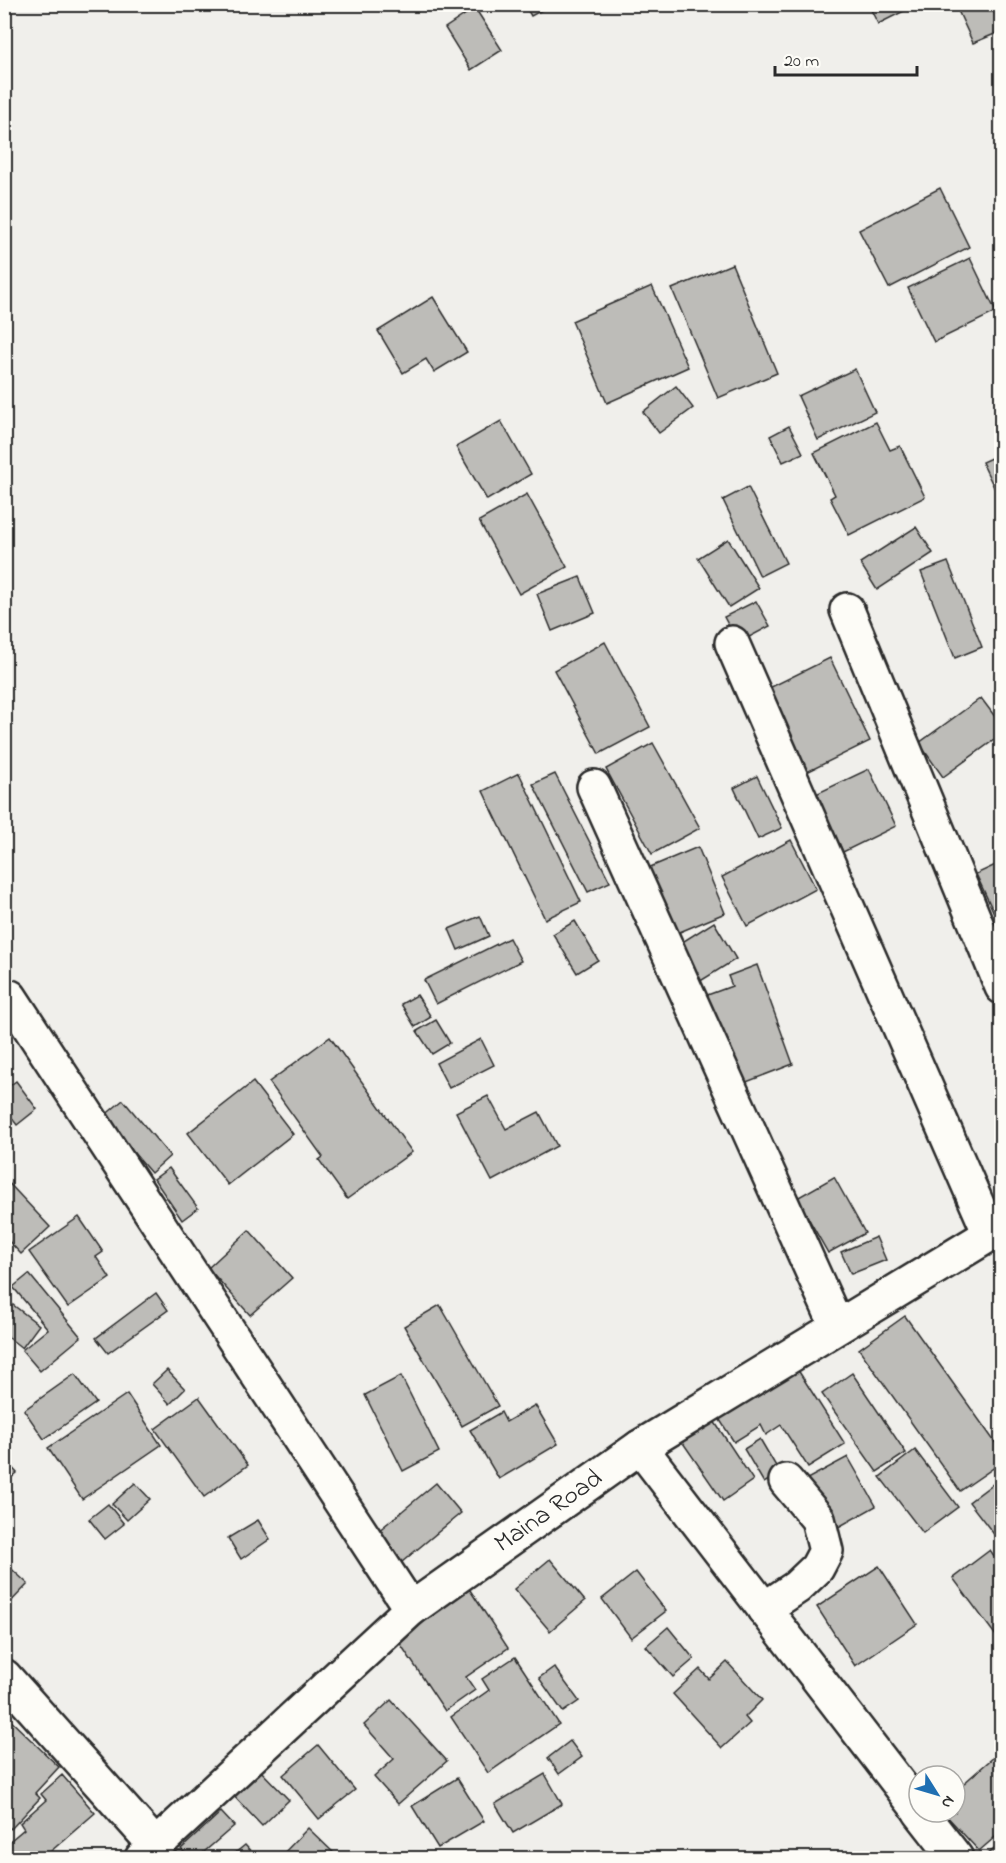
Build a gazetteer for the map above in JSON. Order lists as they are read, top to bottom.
{
  "streets": {
    "street": ["Maina Road"]
  },
  "scale_bar": "20 m",
  "north": "bottom right"
}
